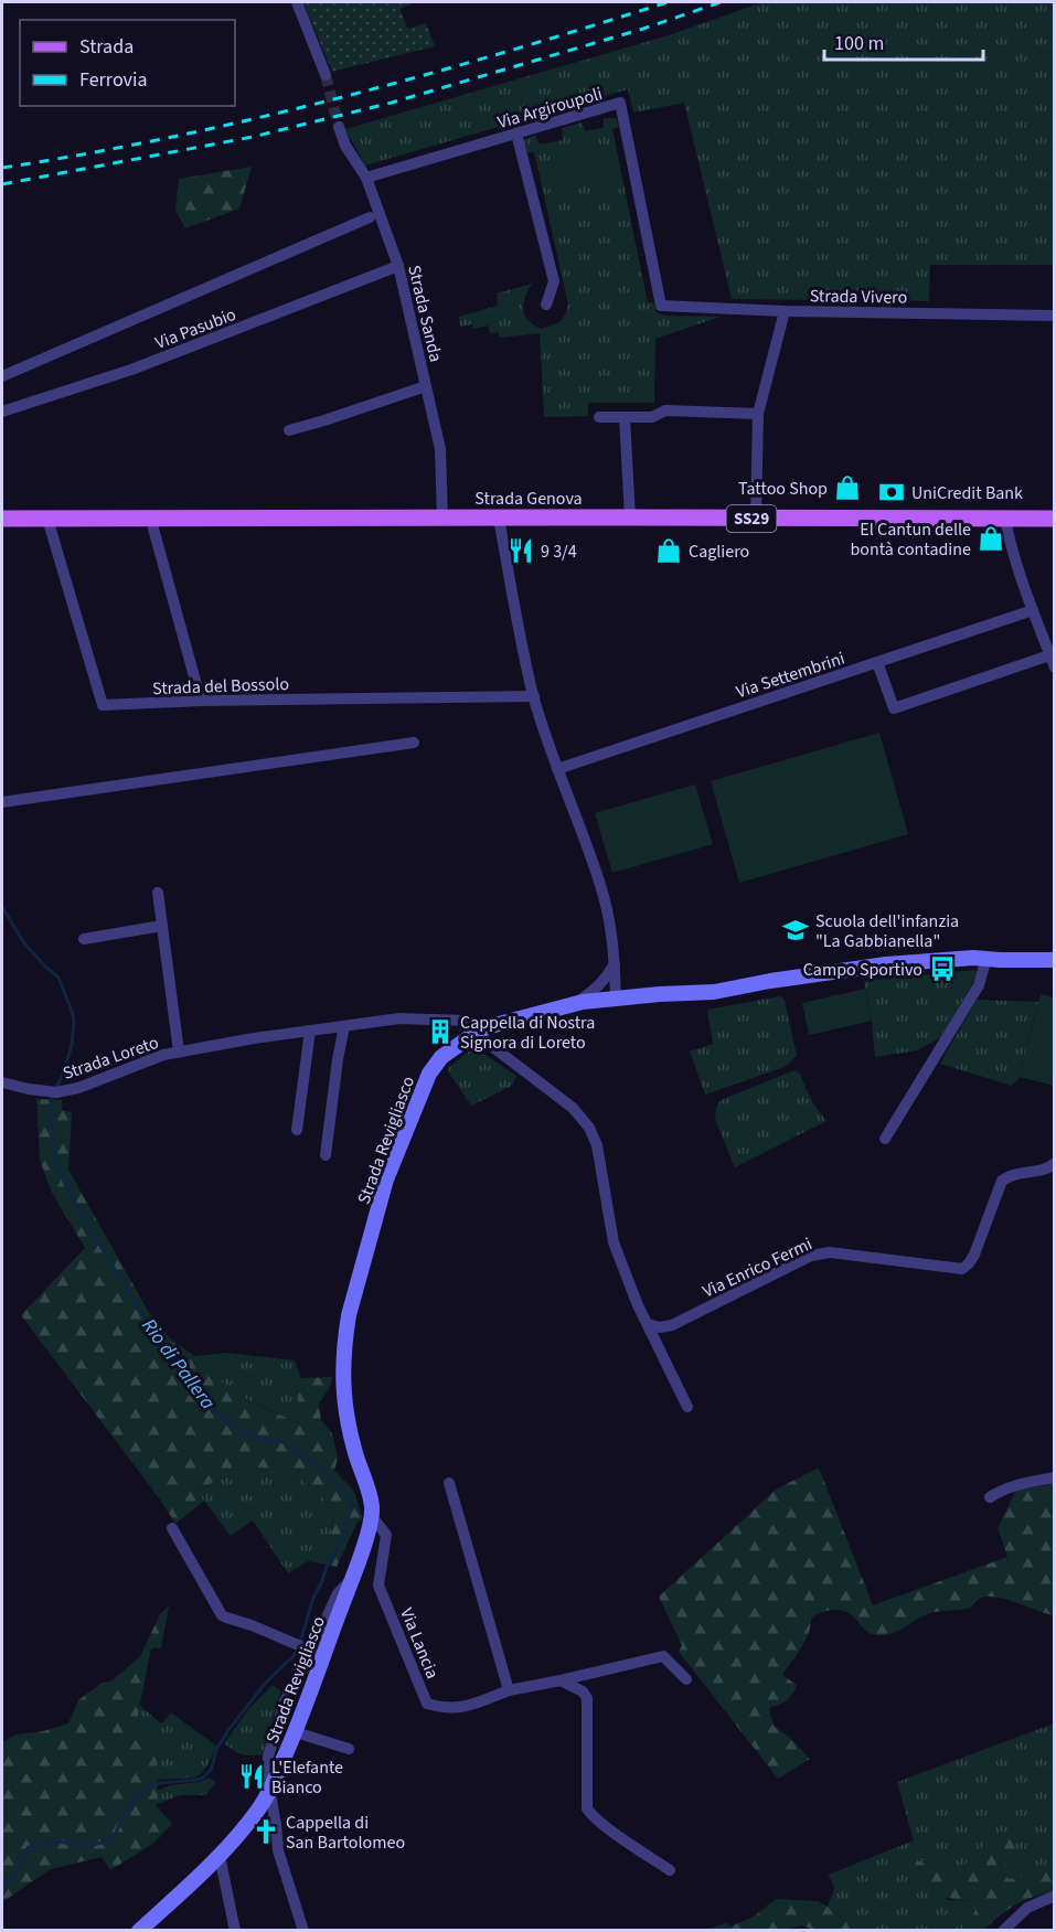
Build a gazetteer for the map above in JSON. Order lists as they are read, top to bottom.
{
  "streets": {
    "main road": ["Strada Genova", "SS29"],
    "street": [
      "Via Argiroupoli",
      "Strada Vivero",
      "Strada Sanda",
      "Via Pasubio",
      "Via Settembrini",
      "Strada del Bossolo",
      "Strada Loreto",
      "Strada Revigliasco",
      "Via Enrico Fermi",
      "Via Lancia"
    ]
  },
  "crossings": [
    ["Via Argiroupoli", "Strada Vivero"],
    ["Via Argiroupoli", "Strada Sanda"],
    ["Strada Sanda", "Via Pasubio"],
    ["Strada Sanda", "Strada Genova"],
    ["Strada Genova", "Strada del Bossolo"],
    ["Strada Loreto", "Strada Revigliasco"],
    ["Strada Revigliasco", "Via Lancia"]
  ],
  "water": ["Rio di Pallera"],
  "places": {
    "shop": ["Tattoo Shop", "El Cantun delle bontà contadine", "Cagliero"],
    "bank": ["UniCredit Bank"],
    "restaurant": ["9 3/4", "L'Elefante Bianco"],
    "school or university": ["Scuola dell'infanzia \"La Gabbianella\""],
    "bus stop": ["Campo Sportivo"],
    "building": ["Cappella di Nostra Signora di Loreto"],
    "church": ["Cappella di San Bartolomeo"]
  },
  "legend": ["Strada", "Ferrovia"],
  "scale_bar": "100 m"
}
